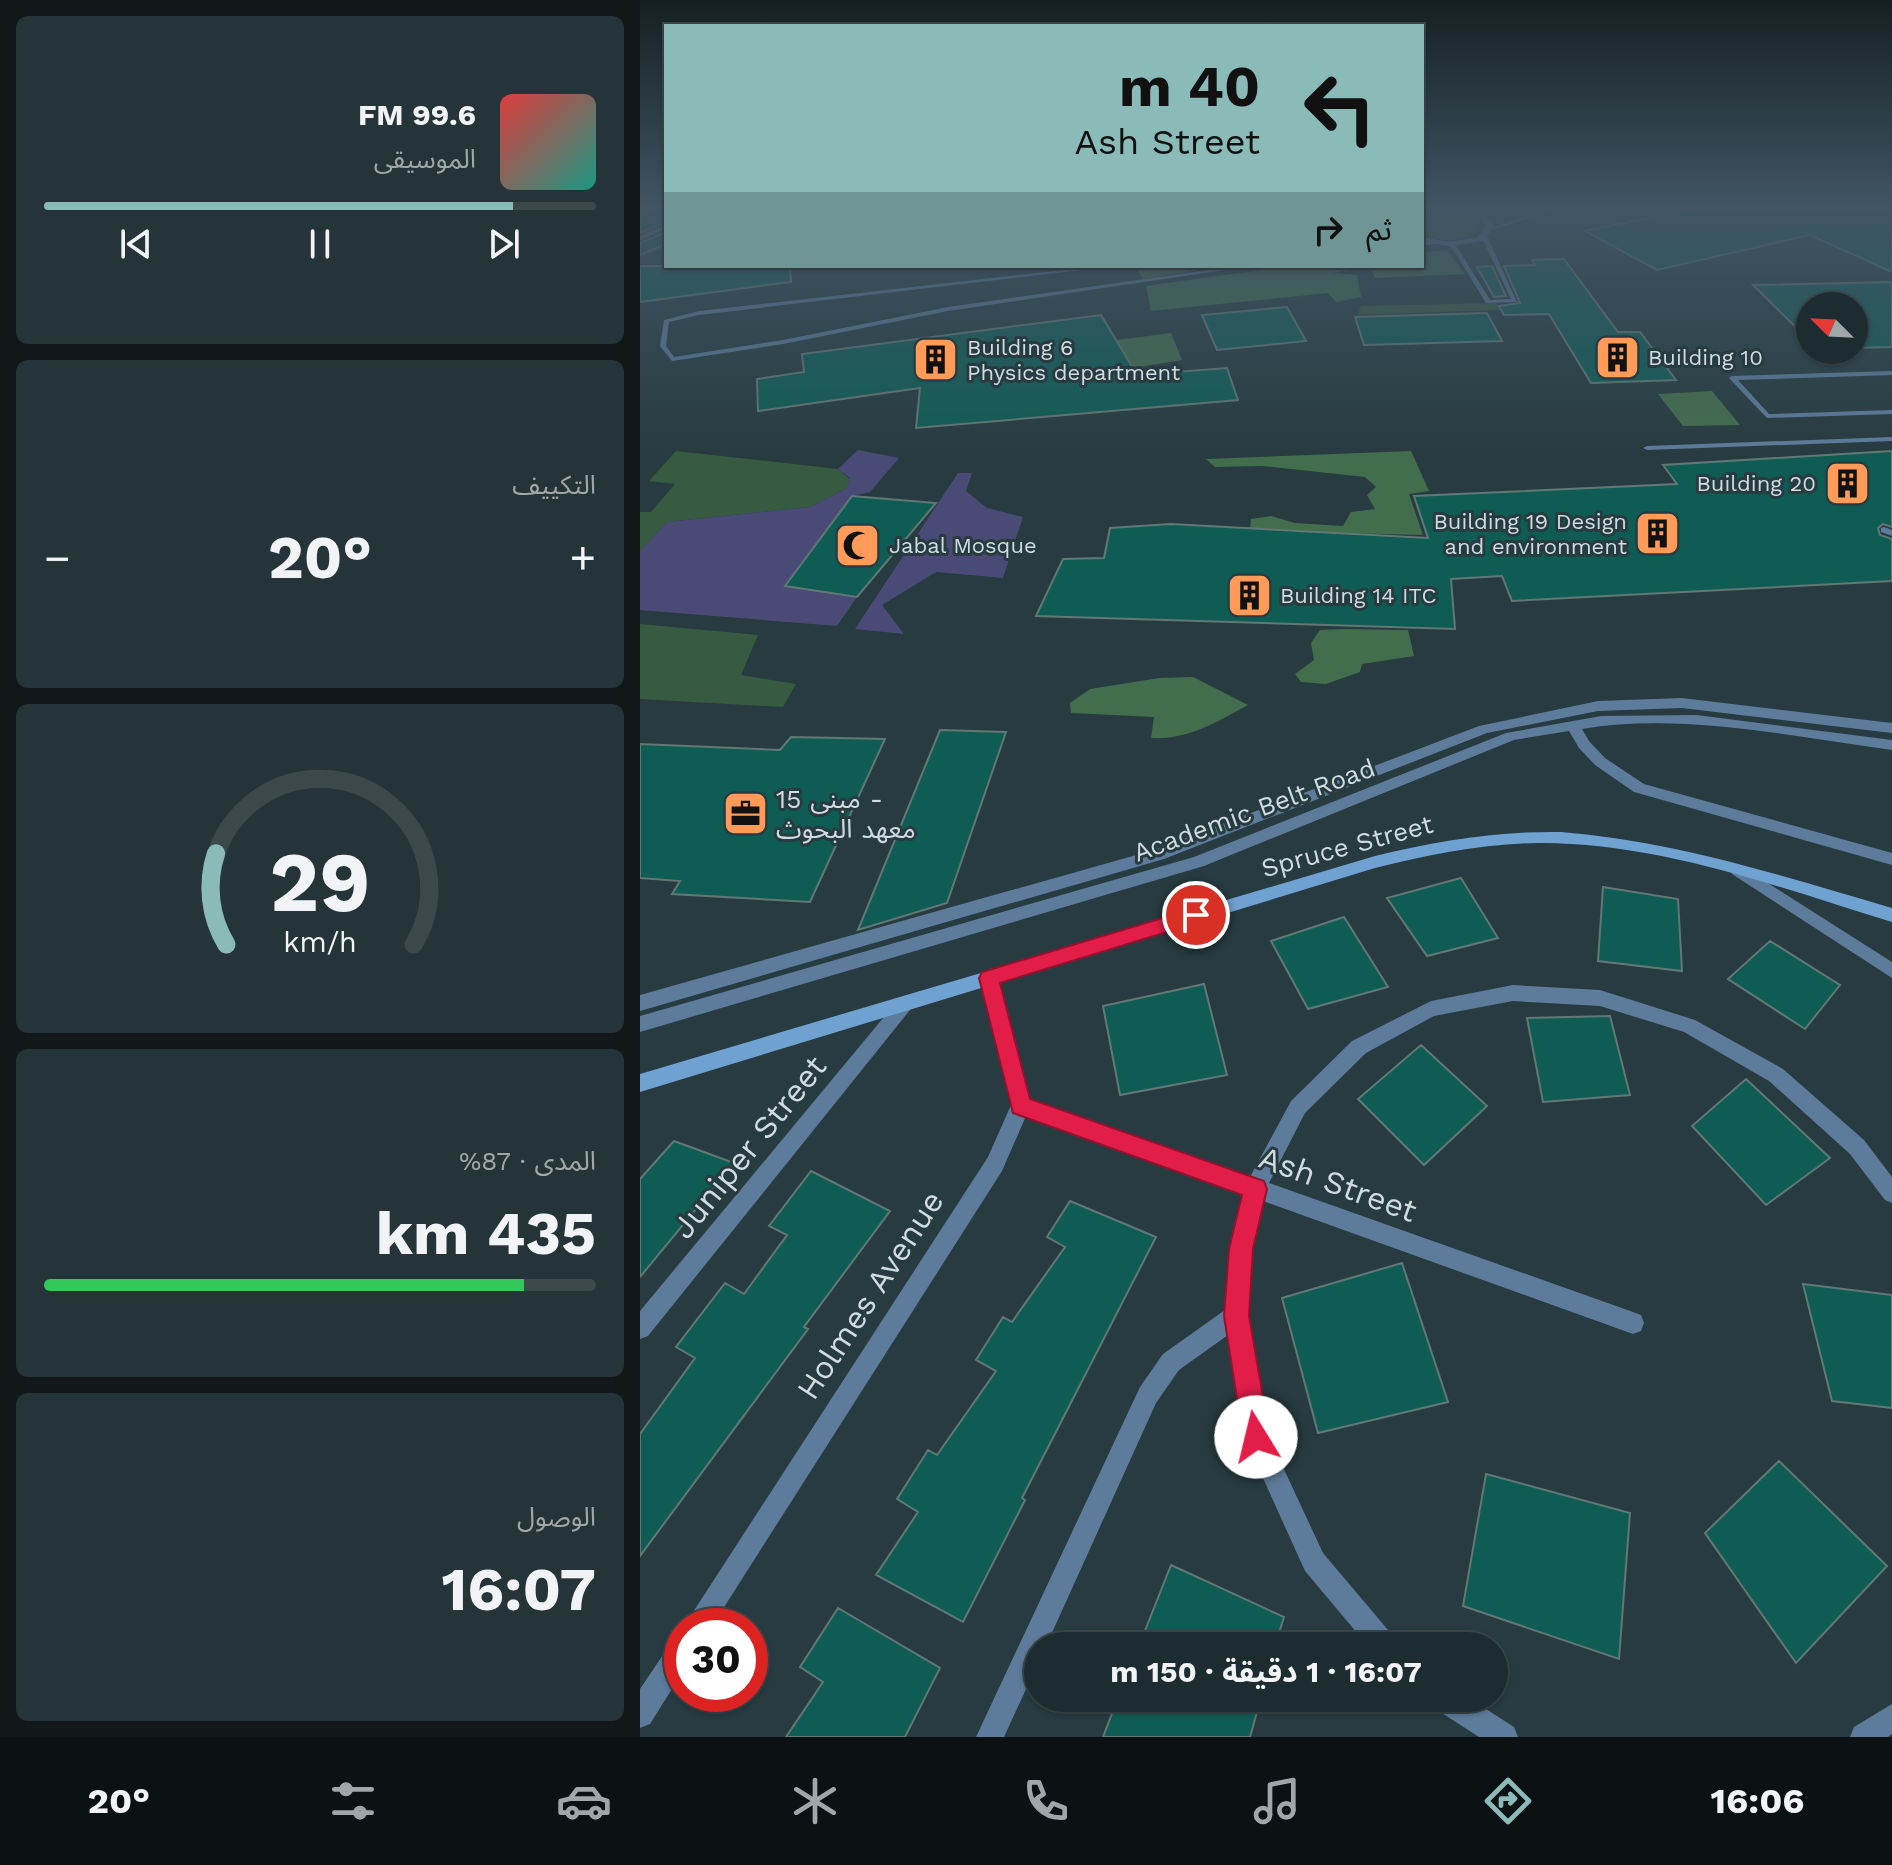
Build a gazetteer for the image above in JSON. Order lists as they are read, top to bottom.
{
  "streets": {
    "main road": ["Spruce Street"],
    "street": [
      "Academic Belt Road",
      "Juniper Street",
      "Ash Street",
      "Holmes Avenue"
    ]
  },
  "crossings": [
    ["Spruce Street", "Juniper Street"],
    ["Ash Street", "Holmes Avenue"]
  ],
  "places": {
    "building": [
      "Building 10",
      "Building 6 Physics department",
      "Building 20",
      "Building 19 Design and environment",
      "Building 14 ITC"
    ],
    "mosque": ["Jabal Mosque"],
    "office": ["مبنى 15 - معهد البحوث"]
  },
  "north": "top left",
  "page": {
    "turn": ["40 m", "Ash Street"],
    "song": ["99.6 FM", "الموسيقى"],
    "then": "ثم",
    "tile": [
      "التكييف",
      ["المدى · 87%", "435 km"],
      ["الوصول", "16:07"]
    ],
    "heat": ["−", "20°", "+"],
    "limit": "30",
    "trip": "16:07 · 1 دقيقة · 150 m",
    "tabs": ["16:06", "20°"],
    "gauge": ["29", "km/h"]
  }
}
